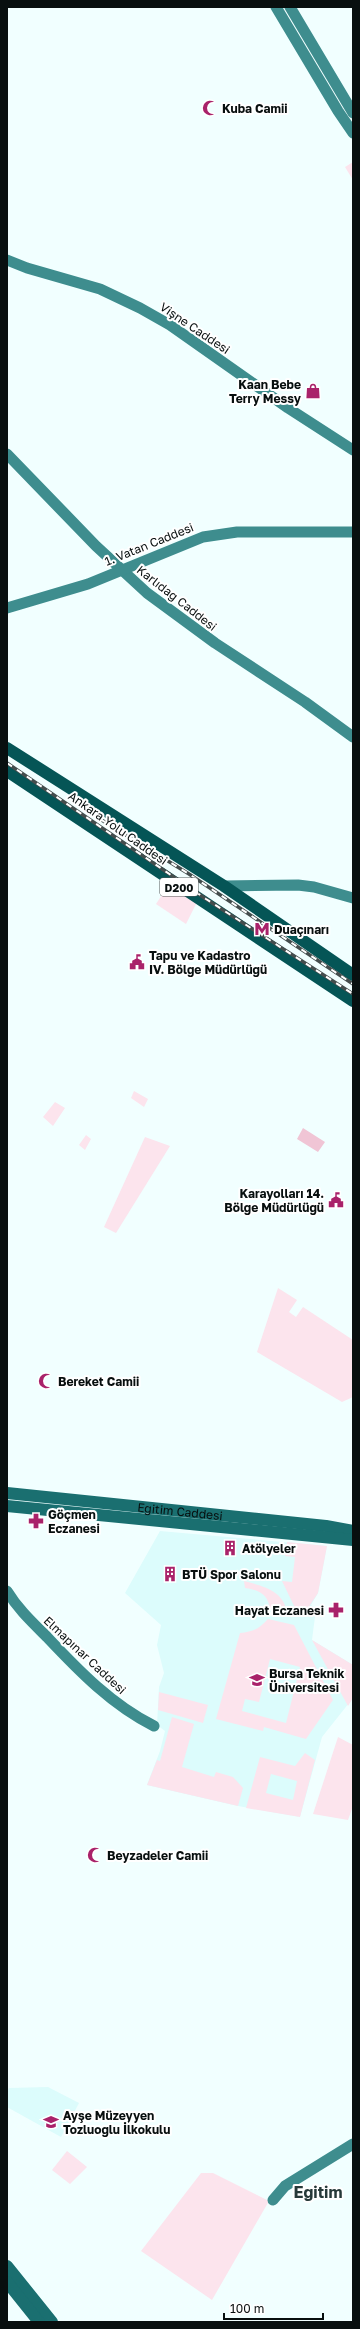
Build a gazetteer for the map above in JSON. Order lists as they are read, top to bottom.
{
  "streets": {
    "highway": ["Ankara Yolu Caddesi", "D200"],
    "main road": [
      "Vişne Caddesi",
      "1. Vatan Caddesi",
      "Karlıdağ Caddesi",
      "Eğitim Caddesi",
      "Elmapınar Caddesi"
    ]
  },
  "crossings": [
    ["1. Vatan Caddesi", "Karlıdağ Caddesi"]
  ],
  "districts": ["Eğitim"],
  "places": {
    "mosque": ["Kuba Camii", "Bereket Camii", "Beyzadeler Camii"],
    "shop": ["Kaan Bebe Terry Messy"],
    "metro station": ["Duaçınarı"],
    "public building": ["Tapu ve Kadastro IV. Bölge Müdürlüğü", "Karayolları 14. Bölge Müdürlüğü"],
    "pharmacy": ["Göçmen Eczanesi", "Hayat Eczanesi"],
    "building": ["Atölyeler", "BTÜ Spor Salonu"],
    "school or university": ["Bursa Teknik Üniversitesi", "Ayşe Müzeyyen Tozluoğlu İlkokulu"]
  },
  "scale_bar": "100 m"
}
